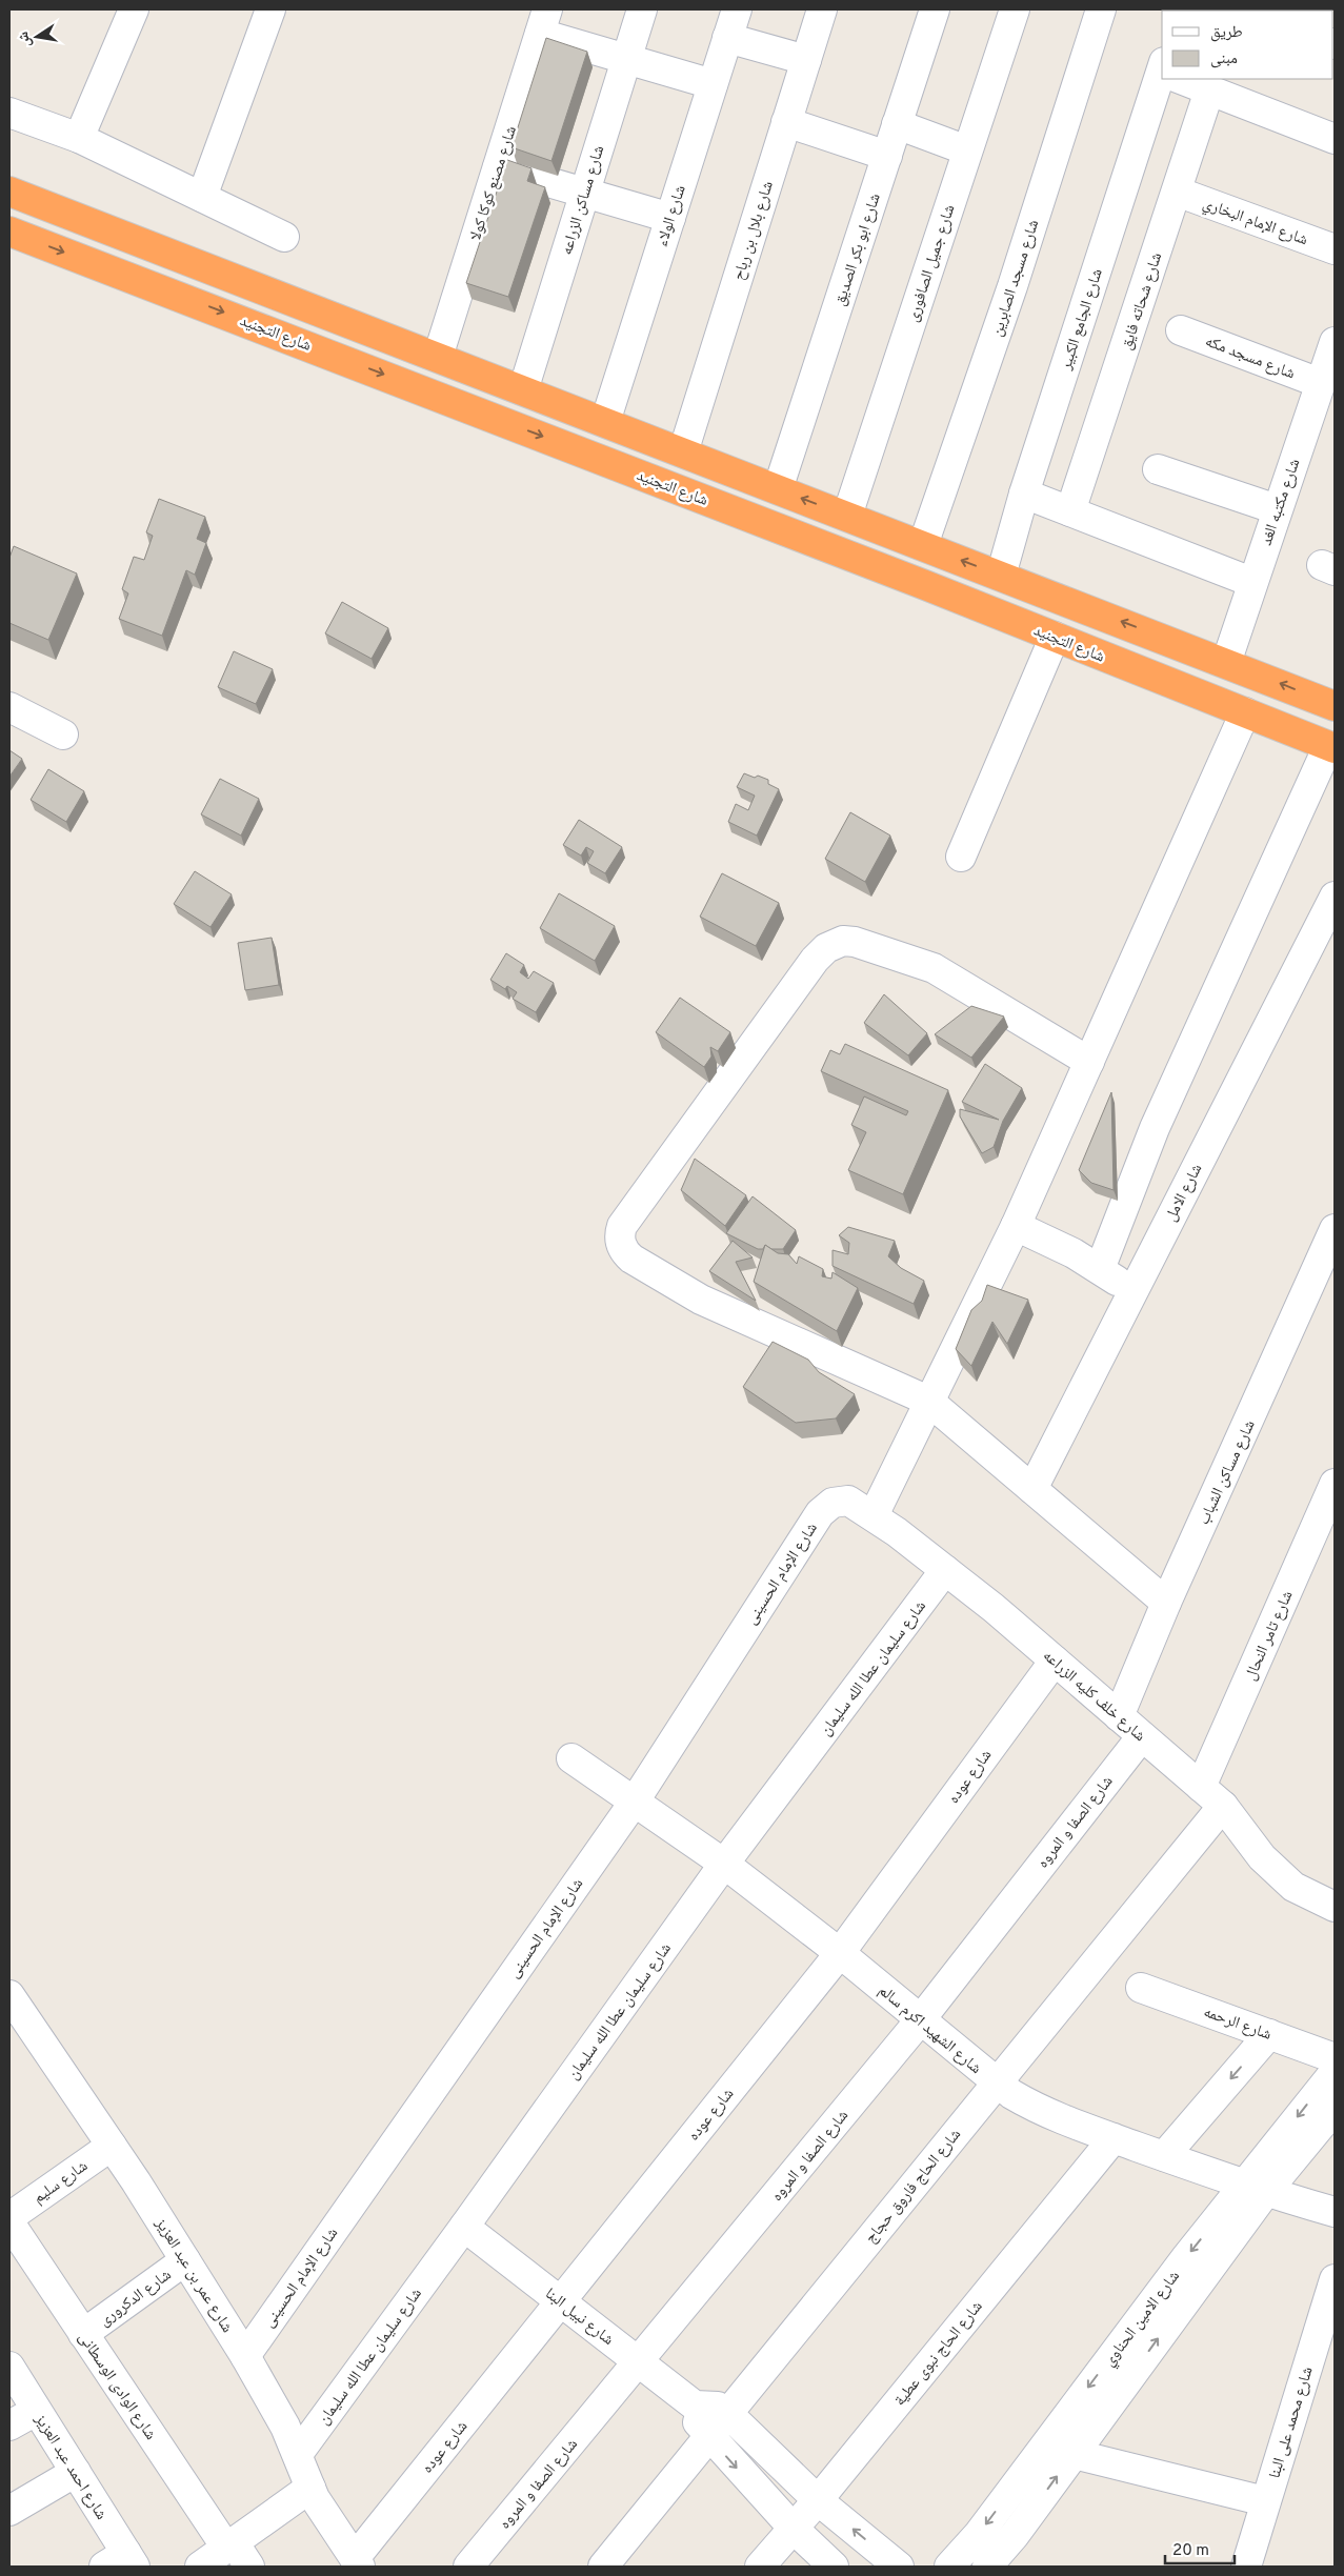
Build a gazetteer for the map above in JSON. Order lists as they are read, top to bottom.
{
  "streets": {
    "highway": ["شارع التجنيد"],
    "street": [
      "شارع مصنع كوكا كولا",
      "شارع مساكن الزراعه",
      "شارع الولاء",
      "شارع الإمام البخاري",
      "شارع بلال بن رباح",
      "شارع ابو بكر الصديق",
      "شارع جميل الصافورى",
      "شارع مسجد الصابرين",
      "شارع شحاته فايق",
      "شارع الجامع الكبير",
      "شارع مسجد مكه",
      "شارع مكتبه الغد",
      "شارع الامل",
      "شارع مساكن الشباب",
      "شارع الإمام الحسينى",
      "شارع تامر النحال",
      "شارع سليمان عطا الله سليمان",
      "شارع خلف كليه الزراعه",
      "شارع عوده",
      "شارع الصفا و المروه",
      "شارع الرحمه",
      "شارع الشهيد اكرم سالم",
      "شارع سليم",
      "شارع الحاج فاروق حجاج",
      "شارع عمر بن عبد العزيز",
      "شارع الدكرورى",
      "شارع نبيل البنا",
      "شارع الامين الحناوي",
      "شارع الحاج نبوى عطية",
      "شارع الوادى الوسطانى",
      "شارع محمد على البنا",
      "شارع احمد عبد العزيز"
    ]
  },
  "crossings": [
    ["شارع الإمام البخاري", "شارع شحاته فايق"],
    ["شارع مسجد مكه", "شارع مكتبه الغد"],
    ["شارع مساكن الشباب", "شارع خلف كليه الزراعه"],
    ["شارع الإمام الحسينى", "شارع خلف كليه الزراعه"],
    ["شارع الإمام الحسينى", "شارع الشهيد اكرم سالم"],
    ["شارع الإمام الحسينى", "شارع عمر بن عبد العزيز"],
    ["شارع تامر النحال", "شارع خلف كليه الزراعه"],
    ["شارع سليمان عطا الله سليمان", "شارع خلف كليه الزراعه"],
    ["شارع سليمان عطا الله سليمان", "شارع الشهيد اكرم سالم"],
    ["شارع سليمان عطا الله سليمان", "شارع عمر بن عبد العزيز"],
    ["شارع سليمان عطا الله سليمان", "شارع نبيل البنا"],
    ["شارع خلف كليه الزراعه", "شارع عوده"],
    ["شارع خلف كليه الزراعه", "شارع الصفا و المروه"],
    ["شارع خلف كليه الزراعه", "شارع الحاج فاروق حجاج"],
    ["شارع عوده", "شارع الشهيد اكرم سالم"],
    ["شارع عوده", "شارع عمر بن عبد العزيز"],
    ["شارع عوده", "شارع نبيل البنا"],
    ["شارع الصفا و المروه", "شارع الشهيد اكرم سالم"],
    ["شارع الصفا و المروه", "شارع نبيل البنا"],
    ["شارع الشهيد اكرم سالم", "شارع الحاج فاروق حجاج"],
    ["شارع الشهيد اكرم سالم", "شارع الامين الحناوي"],
    ["شارع الشهيد اكرم سالم", "شارع الحاج نبوى عطية"],
    ["شارع سليم", "شارع عمر بن عبد العزيز"],
    ["شارع عمر بن عبد العزيز", "شارع الدكرورى"],
    ["شارع الدكرورى", "شارع الوادى الوسطانى"]
  ],
  "legend": ["طريق", "مبنى"],
  "scale_bar": "20 m",
  "north": "left"
}
